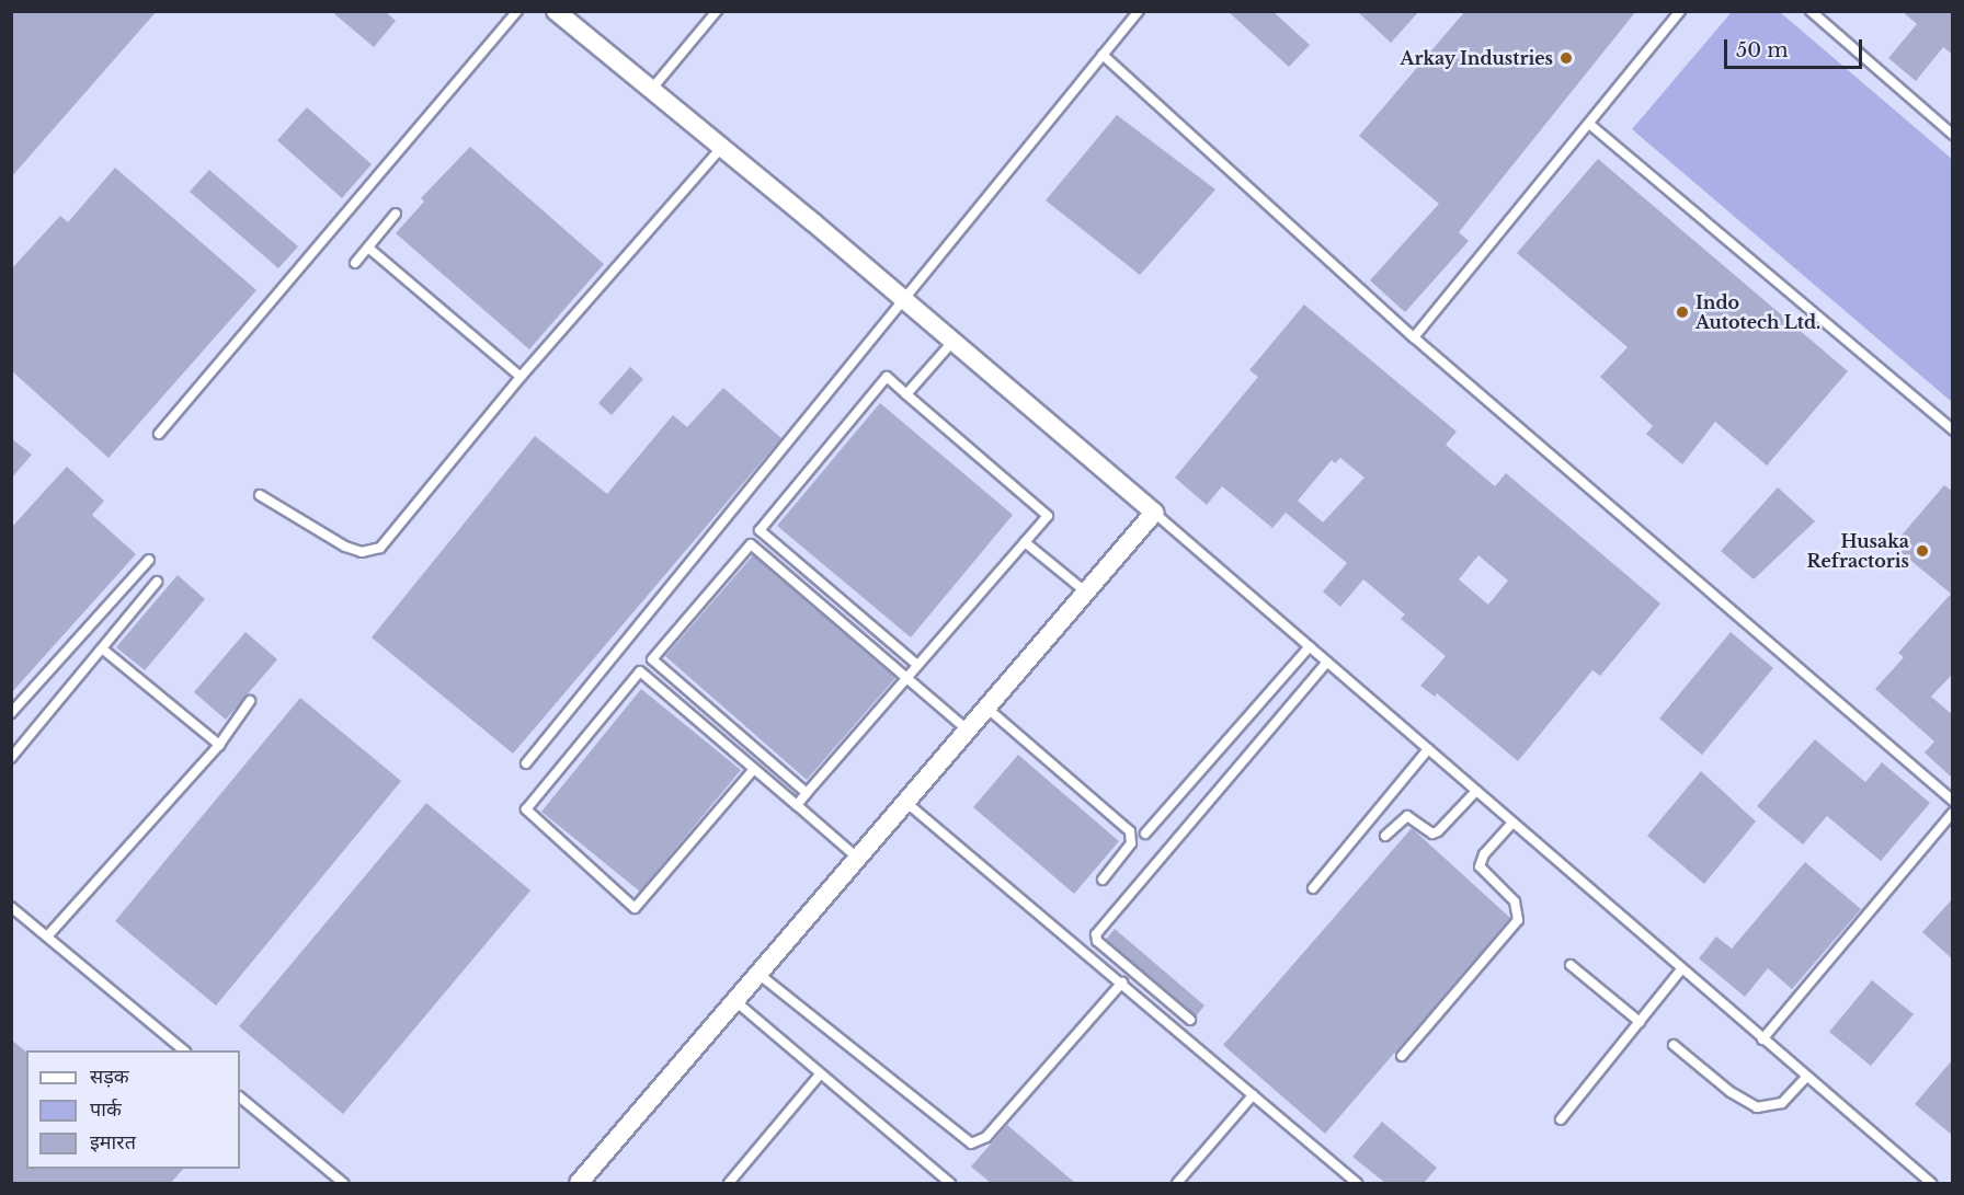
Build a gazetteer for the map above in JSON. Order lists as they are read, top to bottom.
{
  "places": ["Arkay Industries", "Indo Autotech Ltd.", "Husaka Refractoris"],
  "legend": ["सड़क", "पार्क", "इमारत"],
  "scale_bar": "50 m"
}
